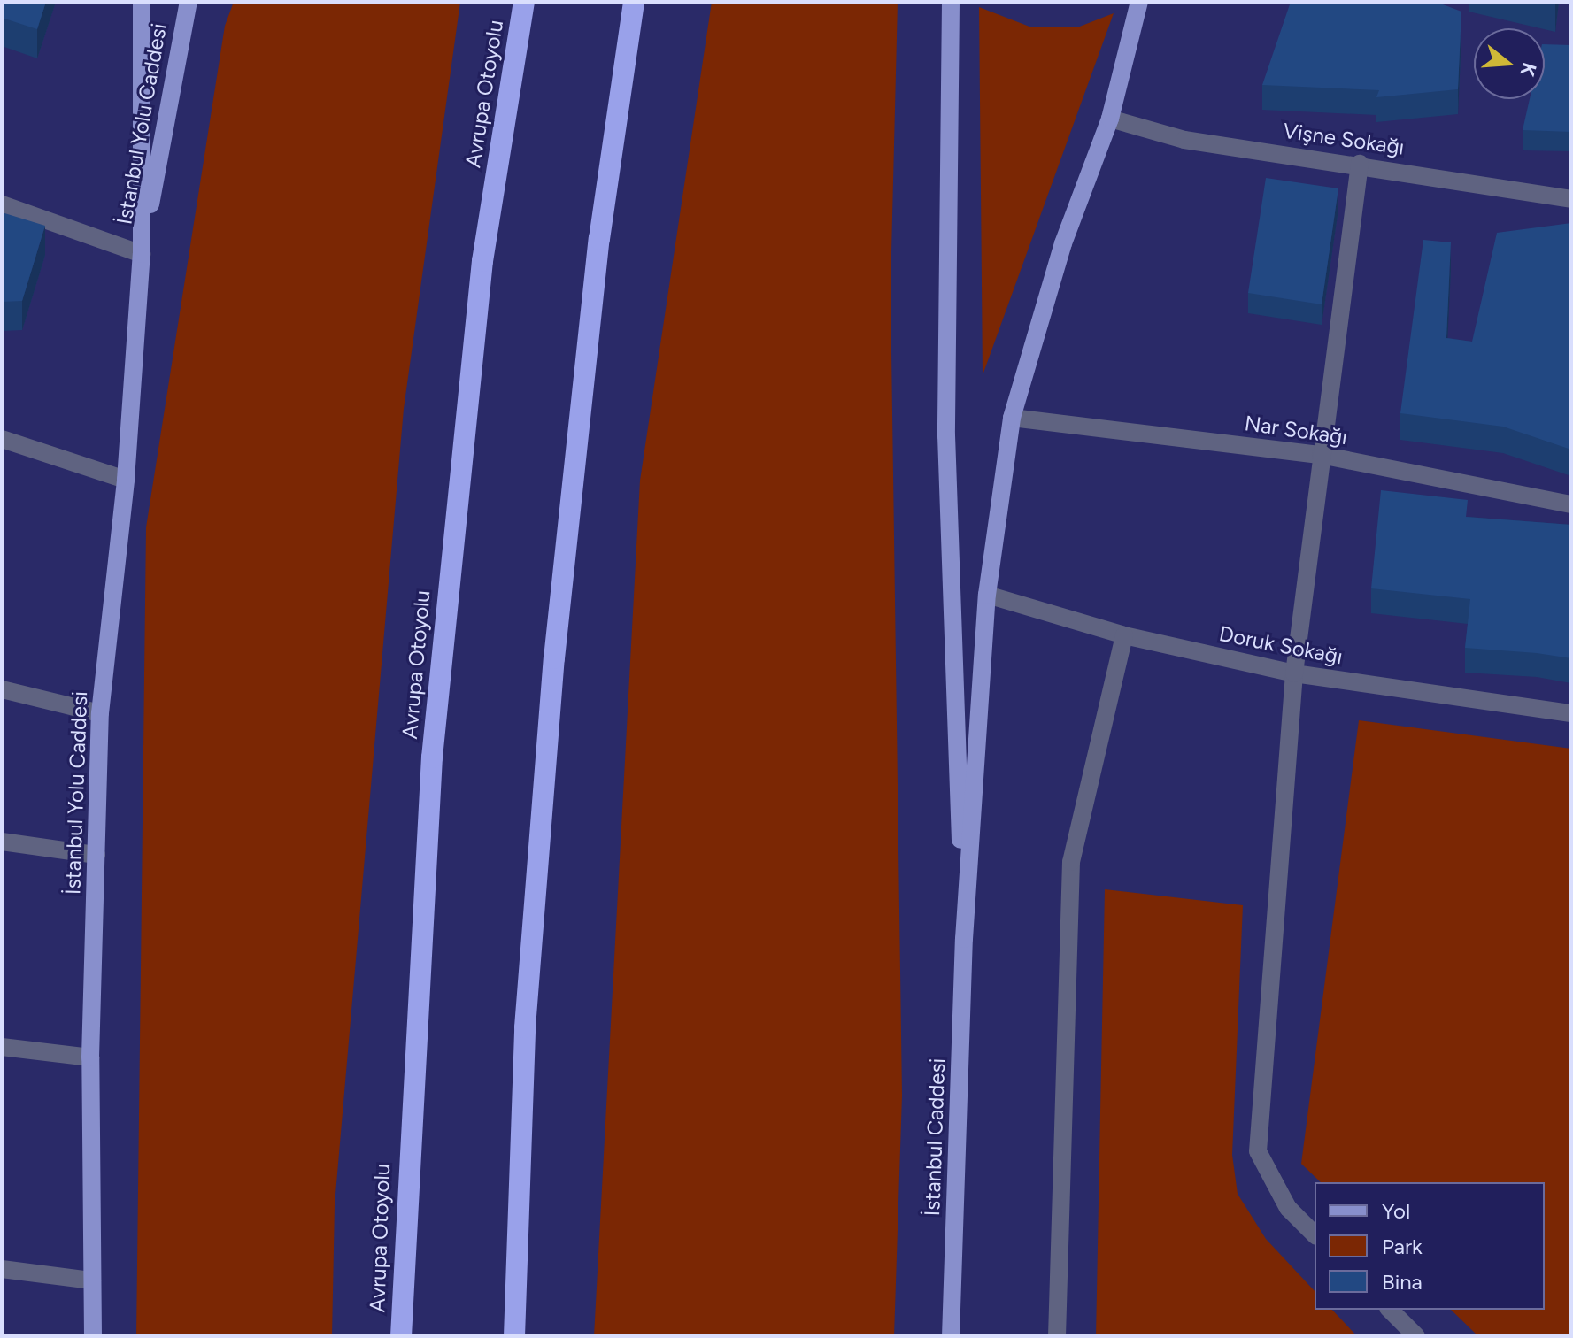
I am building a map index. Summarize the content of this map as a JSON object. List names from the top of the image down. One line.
{"streets":{"highway":["Avrupa Otoyolu"],"main road":["İstanbul Yolu Caddesi","İstanbul Caddesi"],"street":["Vişne Sokağı","Nar Sokağı","Doruk Sokağı"]},"legend":["Yol","Park","Bina"],"north":"right"}
